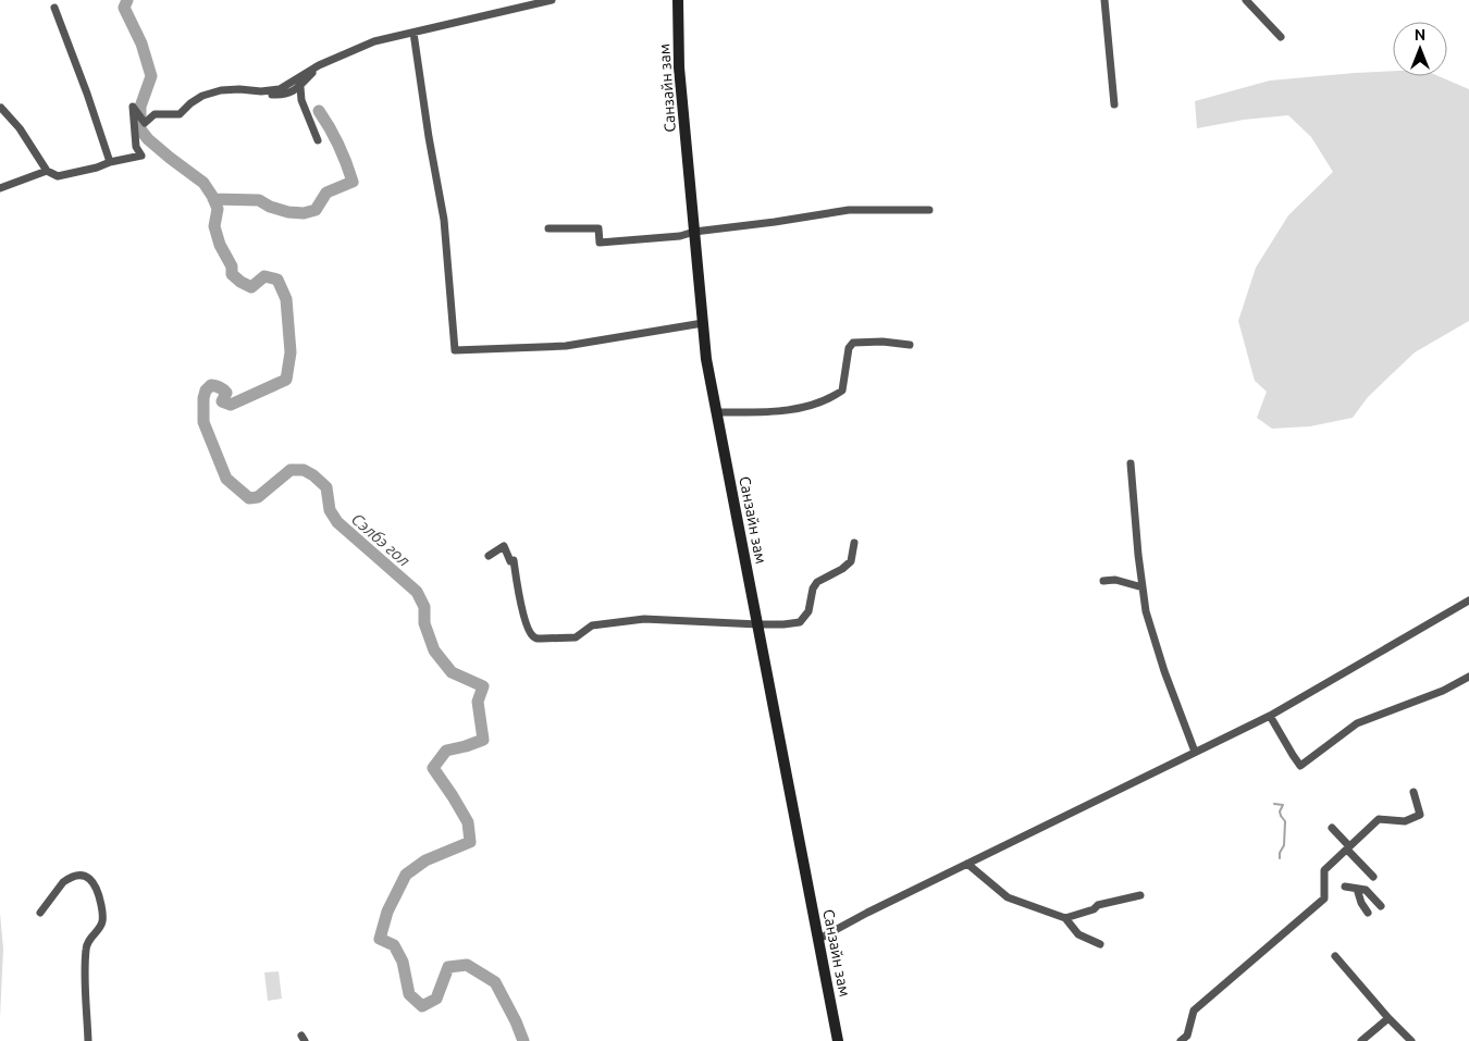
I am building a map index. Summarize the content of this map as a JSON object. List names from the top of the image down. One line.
{"streets":{"main road":["Санзайн зам"]},"water":["Сэлбэ гол"],"north":"top"}
